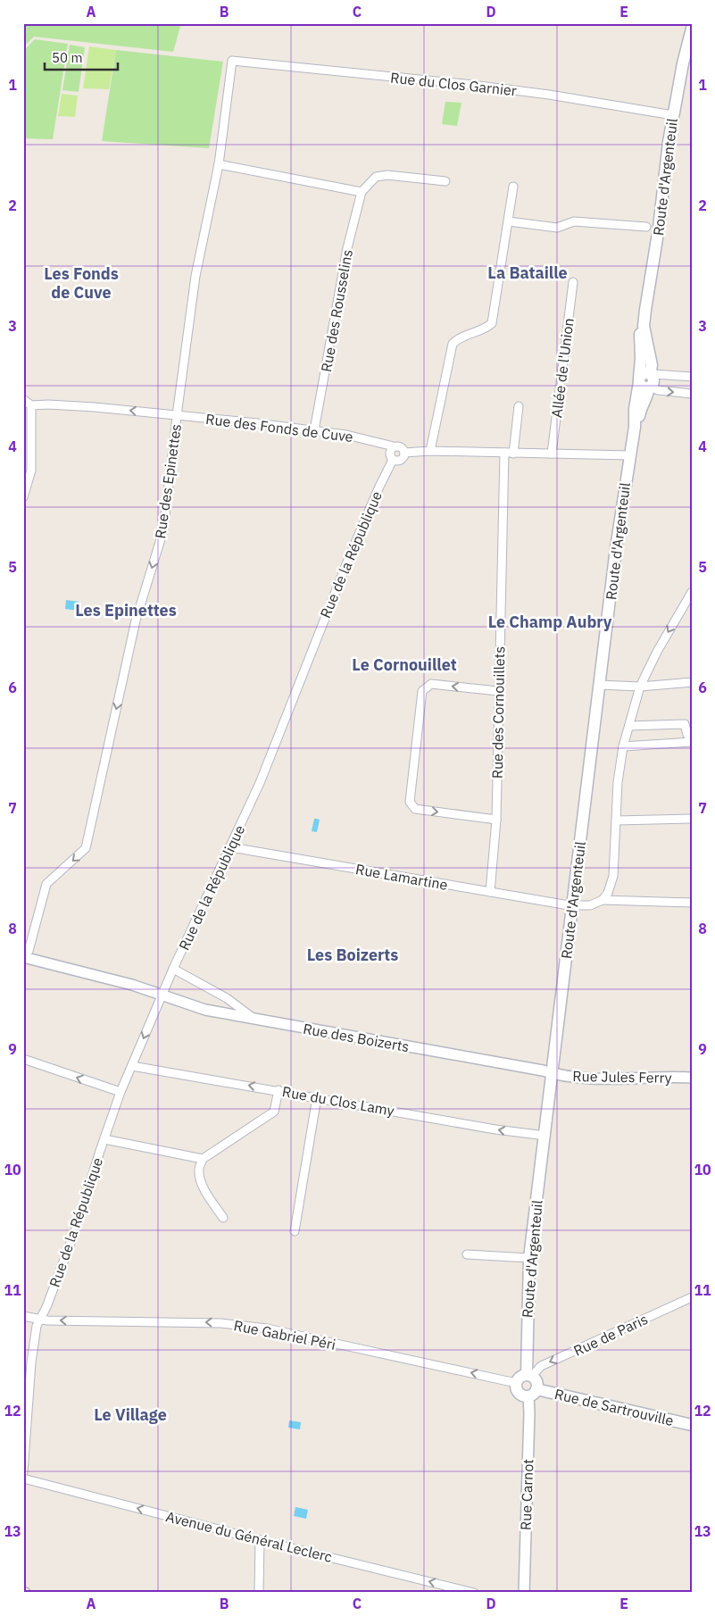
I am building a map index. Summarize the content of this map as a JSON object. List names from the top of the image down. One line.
{"streets":{"main road":["Route d'Argenteuil","Rue de Sartrouville"],"street":["Rue du Clos Garnier","Rue des Rousselins","Allée de l'Union","Rue des Fonds de Cuve","Rue des Epinettes","Rue de la République","Rue des Cornouillets","Rue Lamartine","Rue des Boizerts","Rue Jules Ferry","Rue du Clos Lamy","Rue Gabriel Péri","Rue de Paris","Rue Carnot","Avenue du Général Leclerc"]},"crossings":[["Rue du Clos Garnier","Route d'Argenteuil"],["Rue du Clos Garnier","Rue des Epinettes"],["Route d'Argenteuil","Rue Lamartine"],["Route d'Argenteuil","Rue des Boizerts"],["Route d'Argenteuil","Rue Jules Ferry"],["Route d'Argenteuil","Rue du Clos Lamy"],["Route d'Argenteuil","Rue Gabriel Péri"],["Route d'Argenteuil","Rue de Paris"],["Route d'Argenteuil","Rue de Sartrouville"],["Route d'Argenteuil","Rue Carnot"],["Rue des Rousselins","Rue des Fonds de Cuve"],["Rue des Fonds de Cuve","Rue des Epinettes"],["Rue des Fonds de Cuve","Rue de la République"],["Rue des Epinettes","Rue des Boizerts"],["Rue de la République","Rue Lamartine"],["Rue de la République","Rue des Boizerts"],["Rue de la République","Rue du Clos Lamy"],["Rue de la République","Rue Gabriel Péri"],["Rue des Cornouillets","Rue Lamartine"],["Rue des Boizerts","Rue Jules Ferry"],["Rue Gabriel Péri","Rue de Paris"],["Rue Gabriel Péri","Rue de Sartrouville"],["Rue Gabriel Péri","Rue Carnot"],["Rue de Paris","Rue de Sartrouville"],["Rue de Paris","Rue Carnot"],["Rue de Sartrouville","Rue Carnot"]],"one_way":["Rue des Fonds de Cuve","Rue des Epinettes","Rue du Clos Lamy","Rue Gabriel Péri","Rue de Paris","Avenue du Général Leclerc"],"districts":["La Bataille","Les Fonds de Cuve","Les Epinettes","Le Champ Aubry","Le Cornouillet","Les Boizerts","Le Village"],"scale_bar":"50 m","grid":{"columns":["A","B","C","D","E"],"rows":["1","2","3","4","5","6","7","8","9","10","11","12","13"]}}
